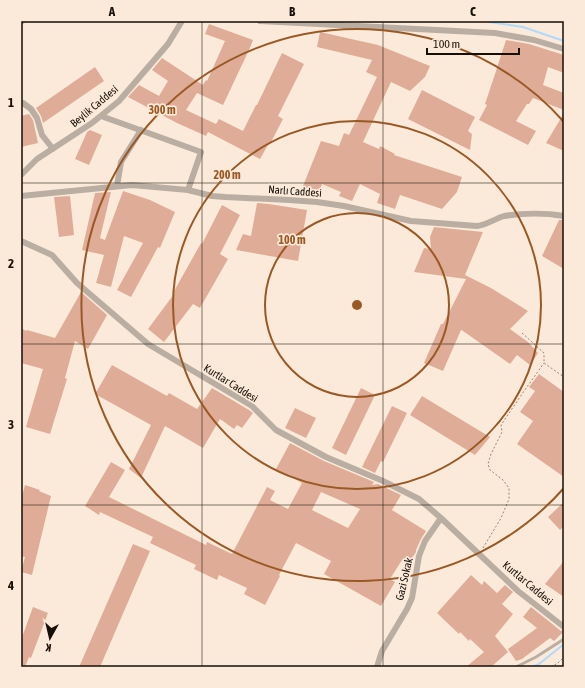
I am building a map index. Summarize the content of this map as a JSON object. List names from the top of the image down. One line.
{"streets":{"street":["Beylik Caddesi","Narlı Caddesi","Kurtlar Caddesi","Gazi Sokak"]},"crossings":[["Kurtlar Caddesi","Gazi Sokak"]],"scale_bar":"100 m","north":"bottom","grid":{"columns":["A","B","C"],"rows":["1","2","3","4"]},"rings":["300 m","200 m","100 m"]}
